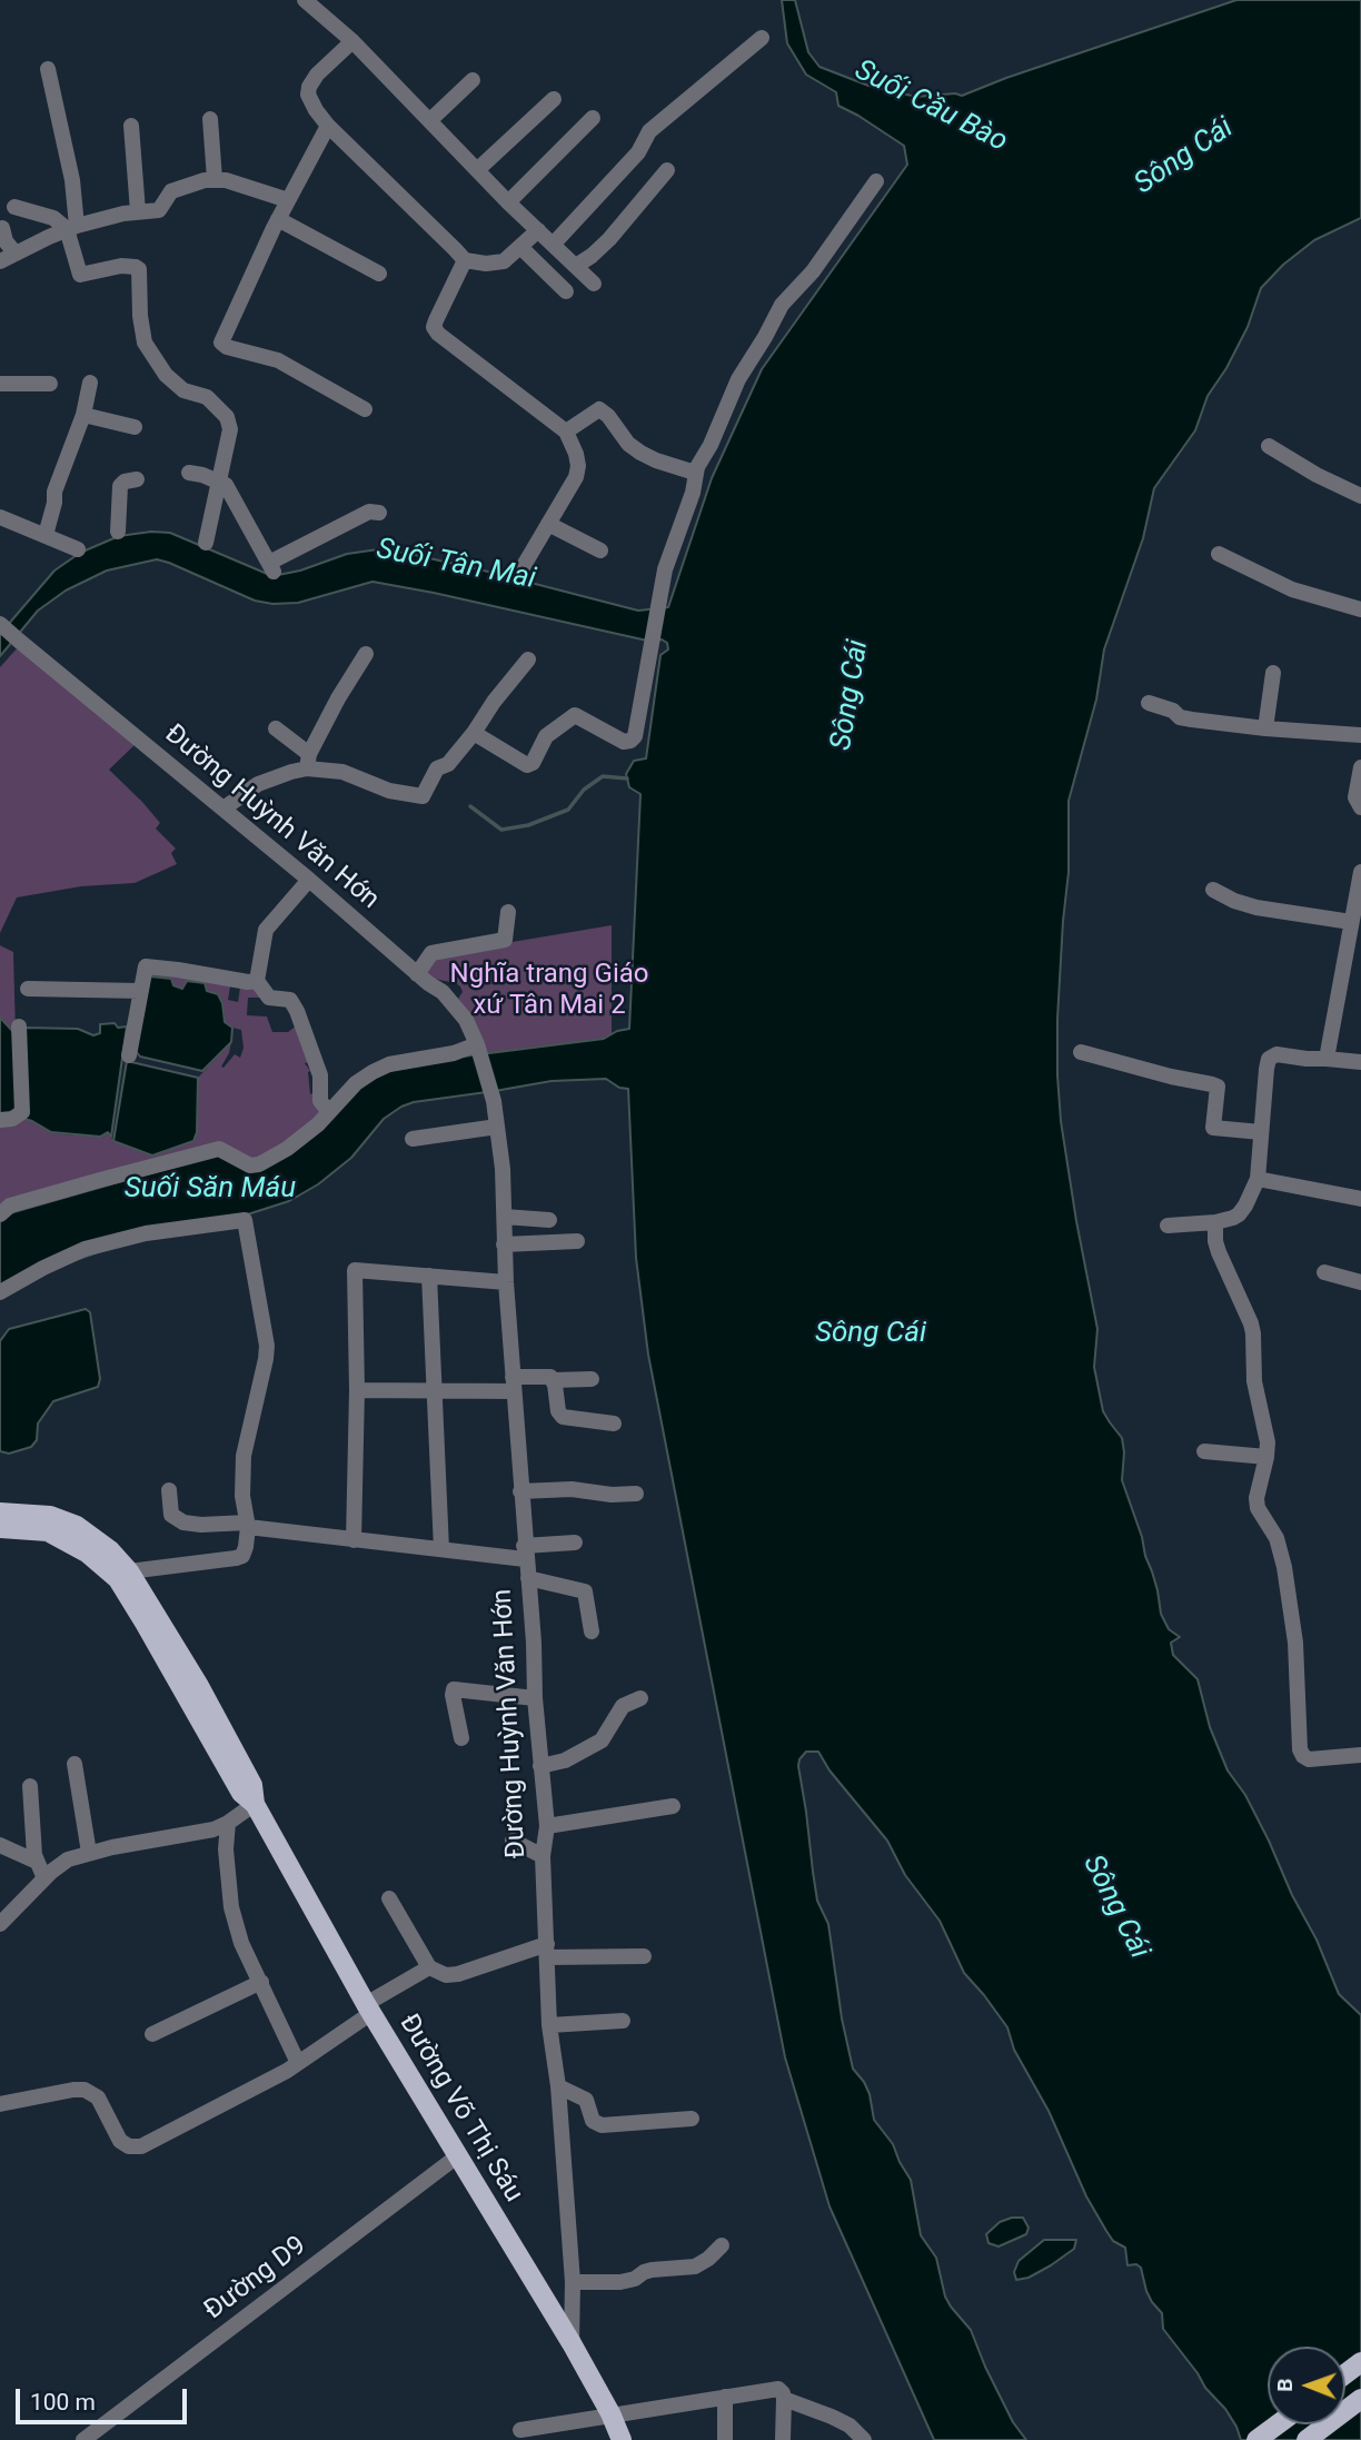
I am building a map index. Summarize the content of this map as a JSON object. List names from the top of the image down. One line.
{"streets":{"main road":["Đường Võ Thị Sáu"],"street":["Đường Huỳnh Văn Hớn","Đường D9"]},"crossings":[["Đường Huỳnh Văn Hớn","Đường Võ Thị Sáu"],["Đường Võ Thị Sáu","Đường D9"]],"water":["Suối Cầu Bào","Sông Cái","Suối Tân Mai","Suối Săn Máu"],"parks":["Nghĩa trang Giáo xứ Tân Mai 2"],"scale_bar":"100 m","north":"left"}
